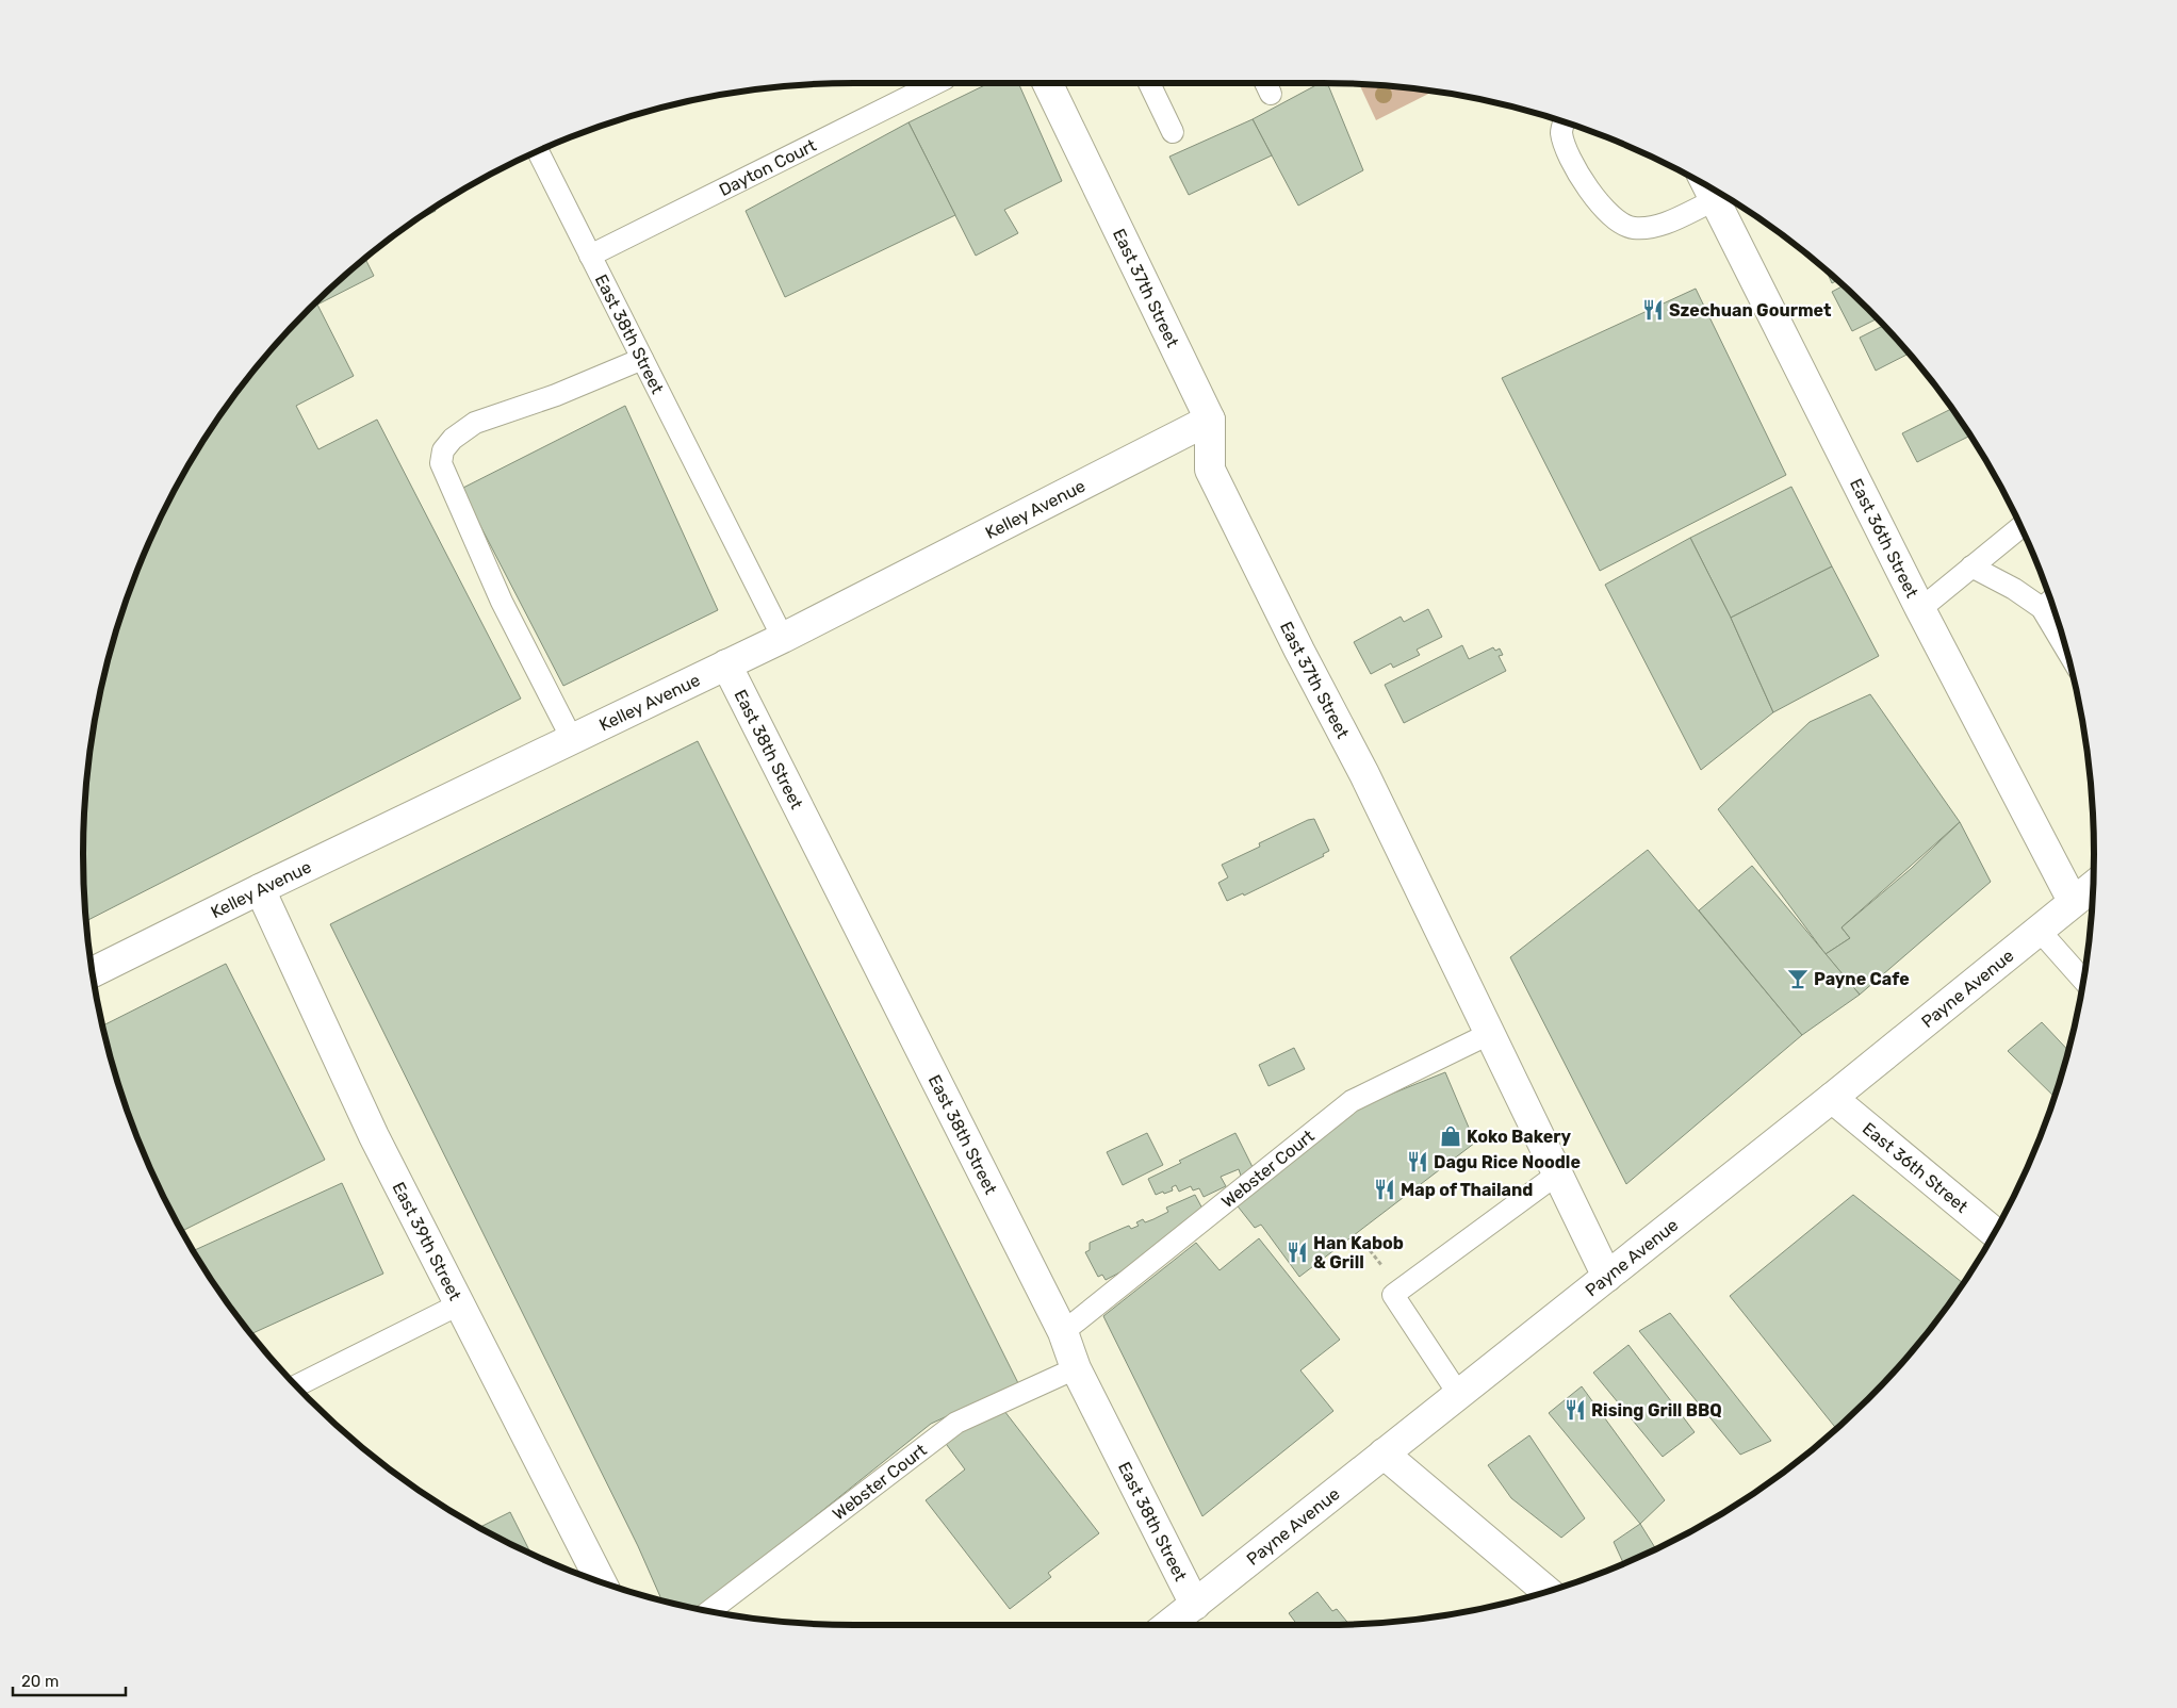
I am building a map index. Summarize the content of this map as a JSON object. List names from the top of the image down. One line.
{"streets":{"street":["East 37th Street","East 38th Street","Kelley Avenue","East 36th Street","Payne Avenue","East 39th Street"],"lane":["Dayton Court","Webster Court"]},"crossings":[["Dayton Court","East 38th Street"],["East 37th Street","Kelley Avenue"],["East 37th Street","Payne Avenue"],["East 37th Street","Webster Court"],["East 38th Street","Kelley Avenue"],["East 38th Street","Payne Avenue"],["East 38th Street","Webster Court"],["Kelley Avenue","East 39th Street"],["East 36th Street","Payne Avenue"]],"places":{"restaurant":["Szechuan Gourmet","Dagu Rice Noodle","Map of Thailand","Han Kabob & Grill","Rising Grill BBQ"],"bar":["Payne Cafe"],"shop":["Koko Bakery"]},"scale_bar":"20 m"}
